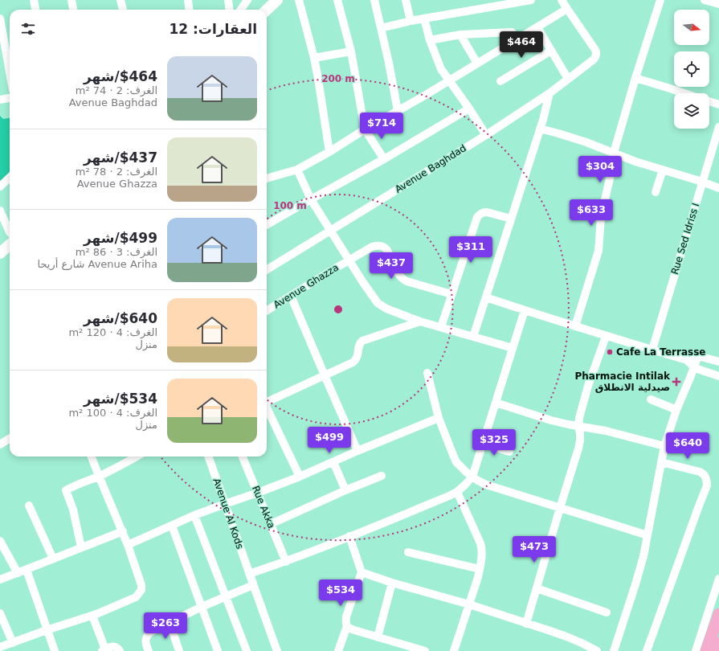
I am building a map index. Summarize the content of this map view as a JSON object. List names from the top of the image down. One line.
{"streets":{"street":["Avenue Baghdad","Rue Sed Idriss I","Avenue Ghazza","Rue Akka","Avenue Al Kods"]},"places":{"other":["Cafe La Terrasse"],"health":["Pharmacie Intilak صيدلية الانطلاق"]},"north":"right","page":{"heading":"العقارات: 12","price":["$464","$714","$304","$633","$311","$437","$499","$325","$640","$473","$534","$263"],"list":[{"name":"$464/شهر","note":"الغرف: 2 · 74 m² · Avenue Baghdad"},{"name":"$437/شهر","note":"الغرف: 2 · 78 m² · Avenue Ghazza"},{"name":"$499/شهر","note":"الغرف: 3 · 86 m² · Avenue Ariha شارع أريحا"},{"name":"$640/شهر","note":"الغرف: 4 · 120 m² · منزل"},{"name":"$534/شهر","note":"الغرف: 4 · 100 m² · منزل"}]},"rings":["200 m","100 m"]}
